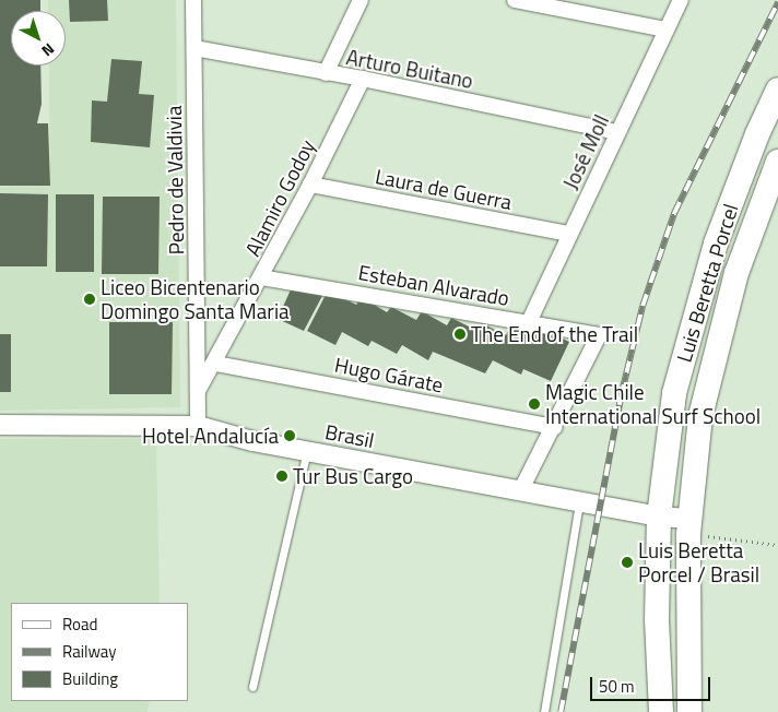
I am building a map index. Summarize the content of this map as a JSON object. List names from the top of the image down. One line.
{"streets":{"main road":["Luis Beretta Porcel"],"street":["Arturo Buitano","José Moll","Pedro de Valdivia","Laura de Guerra","Alamiro Godoy","Esteban Alvarado","Hugo Gárate","Brasil"]},"crossings":[["Arturo Buitano","José Moll"],["Arturo Buitano","Pedro de Valdivia"],["Arturo Buitano","Alamiro Godoy"],["José Moll","Laura de Guerra"],["José Moll","Esteban Alvarado"],["Pedro de Valdivia","Alamiro Godoy"],["Pedro de Valdivia","Brasil"],["Laura de Guerra","Alamiro Godoy"],["Alamiro Godoy","Esteban Alvarado"],["Alamiro Godoy","Hugo Gárate"],["Luis Beretta Porcel","Brasil"],["Esteban Alvarado","Hugo Gárate"]],"places":["Liceo Bicentenario Domingo Santa Maria","The End of the Trail","Magic Chile International Surf School","Hotel Andalucía","Tur Bus Cargo","Luis Beretta Porcel / Brasil"],"legend":["Road","Railway","Building"],"scale_bar":"50 m","north":"bottom right"}
